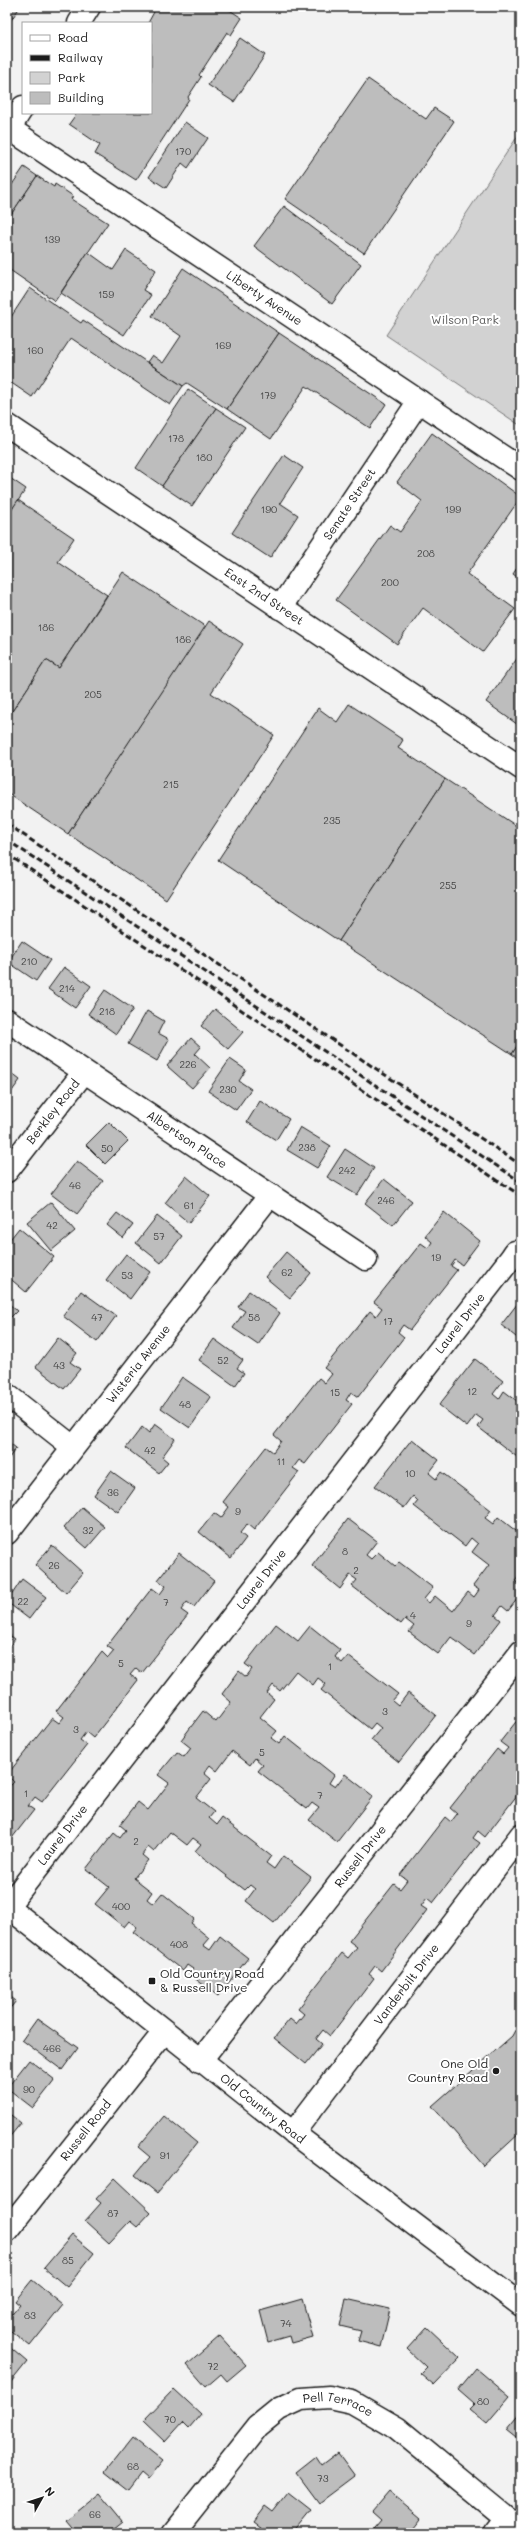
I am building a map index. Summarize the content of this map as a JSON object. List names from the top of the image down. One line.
{"streets":{"street":["Liberty Avenue","Senate Street","East 2nd Street","Berkley Road","Albertson Place","Laurel Drive","Wisteria Avenue","Russell Drive","Vanderbilt Drive","Old Country Road","Russell Road","Pell Terrace"]},"crossings":[["Liberty Avenue","Senate Street"],["Senate Street","East 2nd Street"],["Berkley Road","Albertson Place"],["Albertson Place","Wisteria Avenue"],["Laurel Drive","Old Country Road"],["Russell Drive","Old Country Road"],["Vanderbilt Drive","Old Country Road"],["Old Country Road","Russell Road"]],"parks":["Wilson Park"],"places":{"transit":["Old Country Road & Russell Drive"],"other":["One Old Country Road"]},"house_numbers":["170","139","159","169","160","179","178","180","190","199","208","200","186","186","205","215","235","255","210","214","218","226","230","238","50","242","46","246","61","42","57","19","62","53","47","58","17","52","43","12","15","48","42","11","10","36","9","32","8","26","2","22","7","4","9","5","1","3","3","5","1","7","2","400","408","466","90","91","87","85","83","74","72","80","70","68","73","66"],"legend":["Road","Railway","Park","Building"],"north":"top right"}
